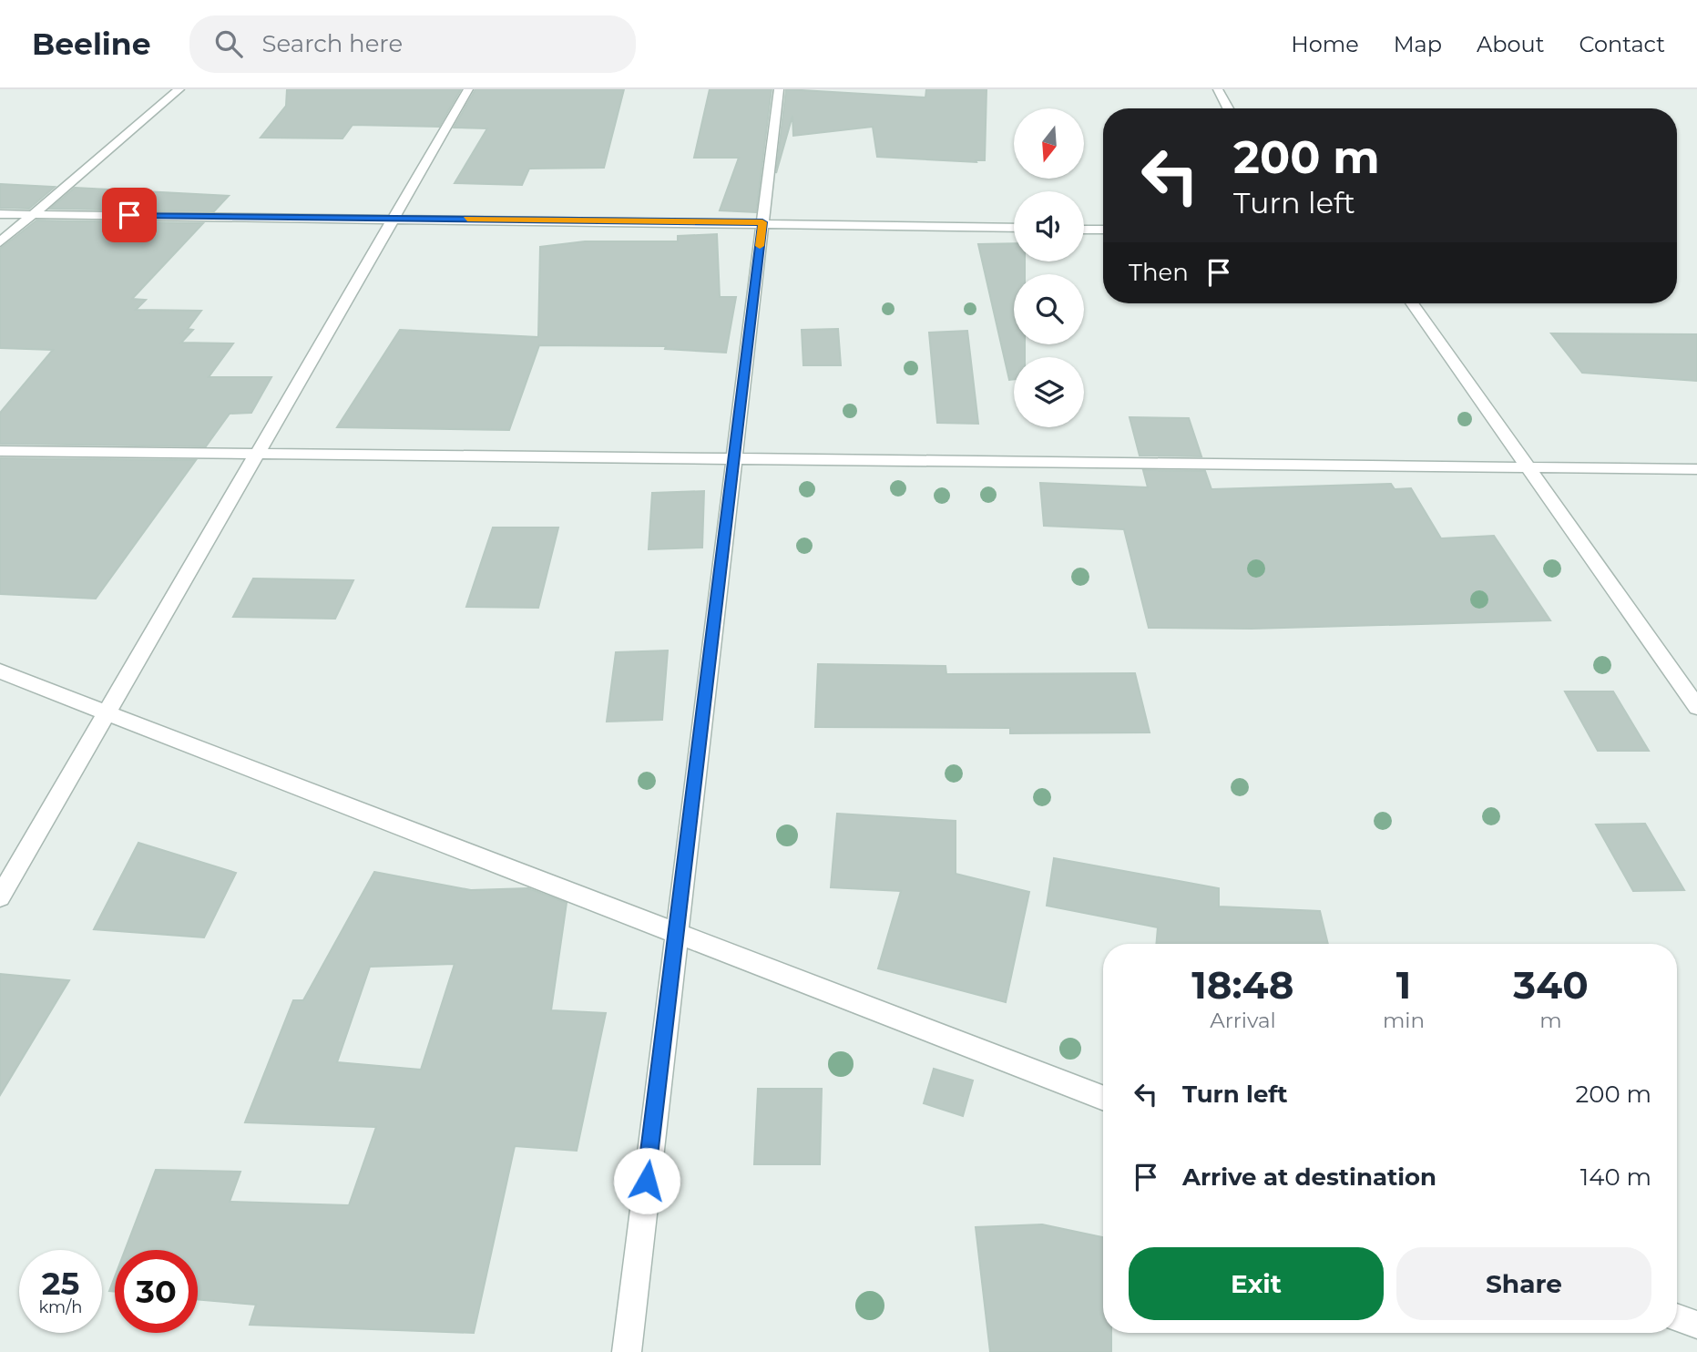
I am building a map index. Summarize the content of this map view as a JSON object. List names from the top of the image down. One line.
{"north":"bottom","page":{"header":"Beeline","search":"Search here","nav":["Home","Map","About","Contact"],"turn":["200 m","Turn left"],"then":"Then","eta":["18:48","Arrival","1","min","340","m"],"list":[{"name":"Turn left","value":"200 m"},{"name":"Arrive at destination","value":"140 m"}],"buttons":["Exit","Share"],"speed":"25 km/h","limit":"30"}}
